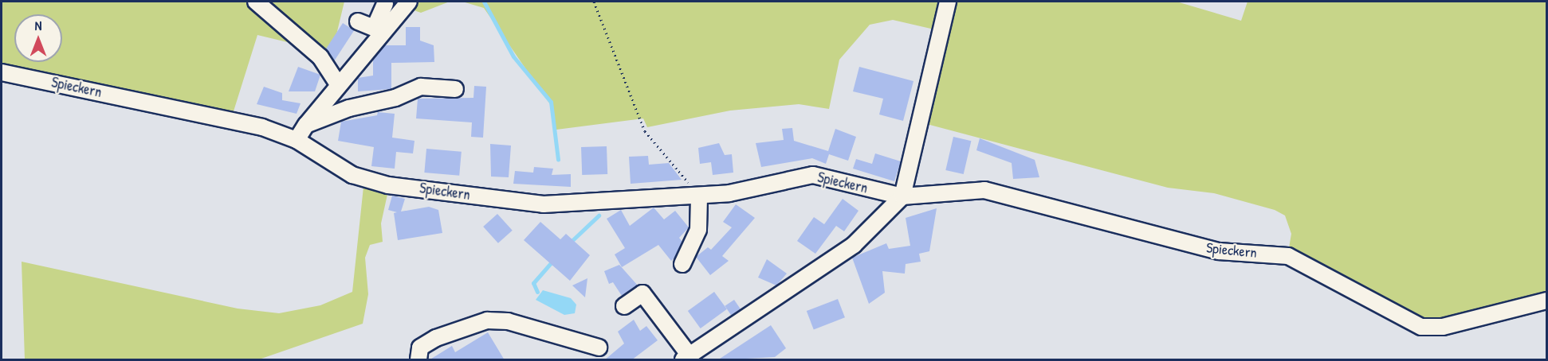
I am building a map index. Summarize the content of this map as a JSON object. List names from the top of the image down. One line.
{"streets":{"street":["Spieckern"]},"north":"top"}
